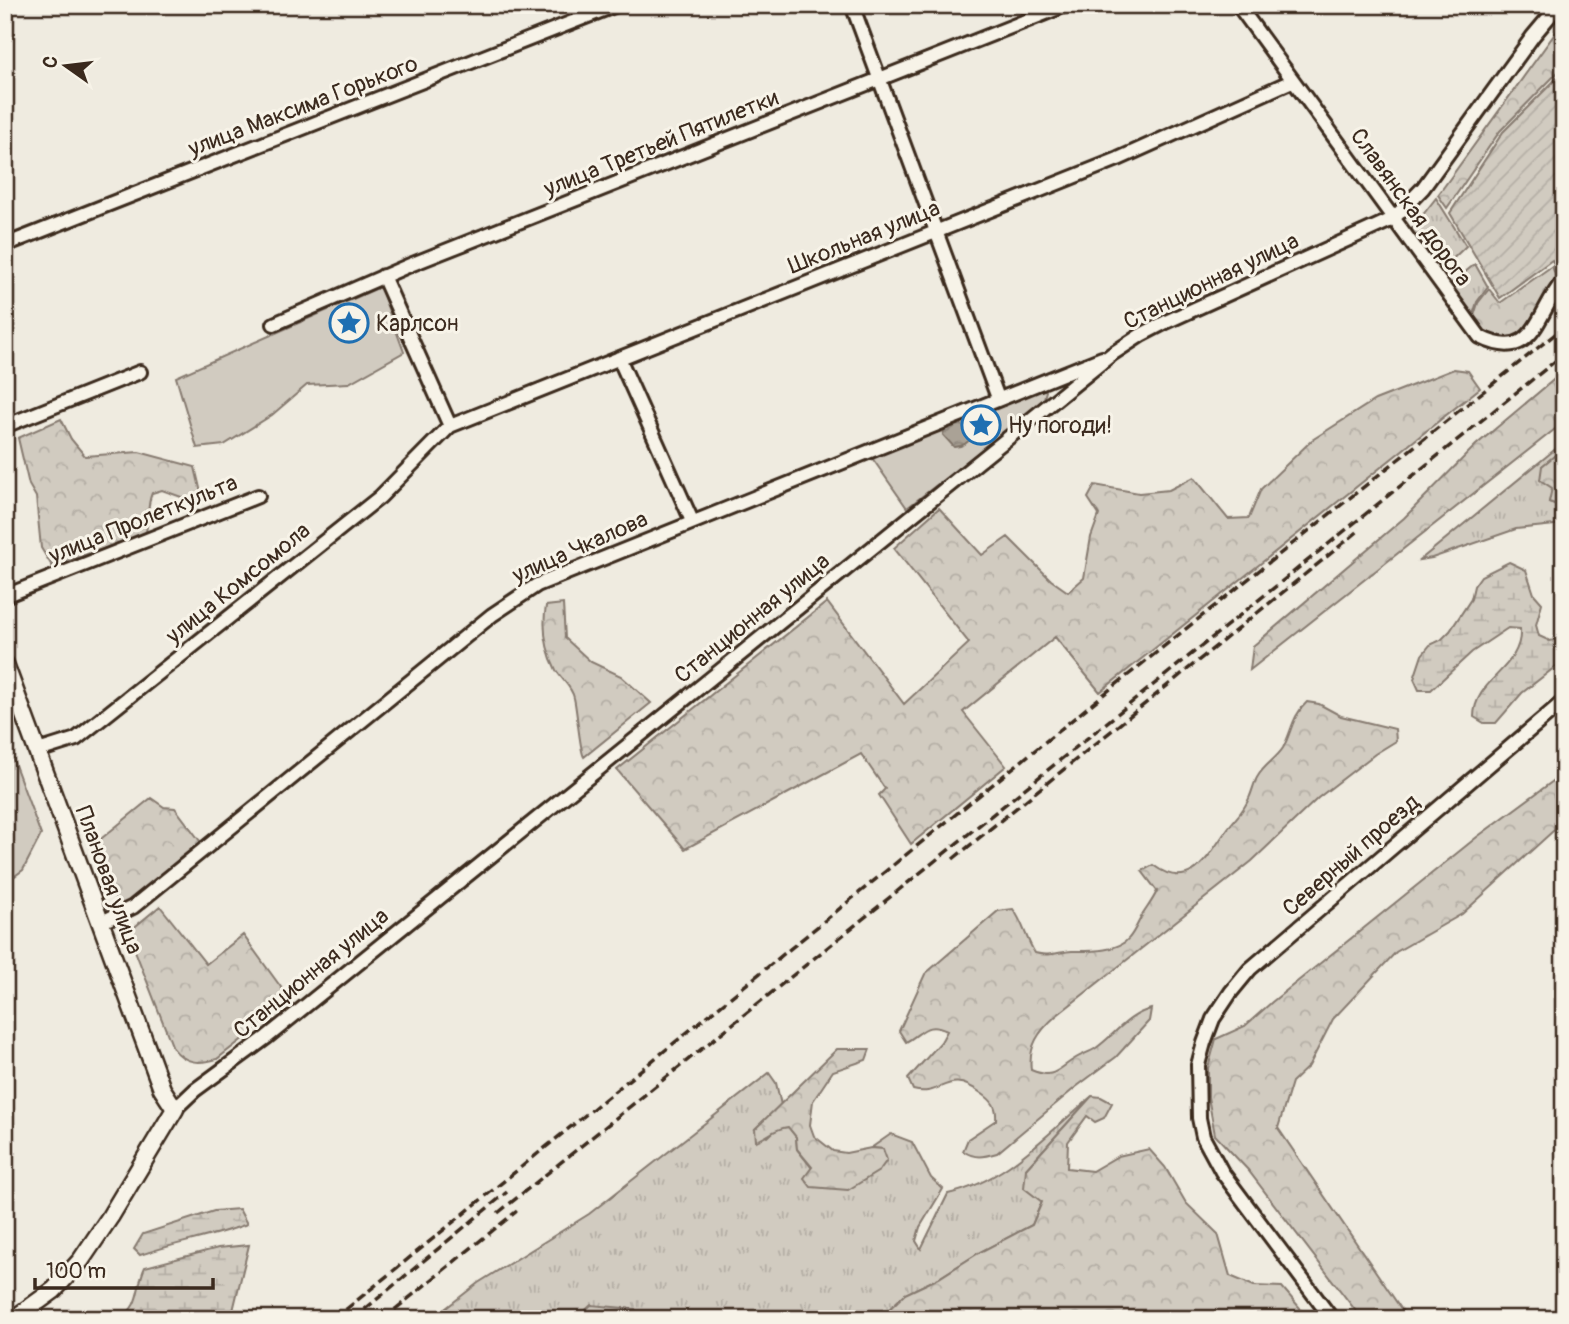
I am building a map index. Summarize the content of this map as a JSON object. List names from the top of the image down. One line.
{"streets":{"street":["улица Максима Горького","улица Третьей Пятилетки","Славянская дорога","Школьная улица","Станционная улица","улица Пролеткульта","улица Чкалова","улица Комсомола","Северный проезд","Плановая улица"]},"crossings":[["Славянская дорога","Школьная улица"],["Славянская дорога","Станционная улица"],["Школьная улица","улица Комсомола"],["Станционная улица","улица Чкалова"],["Станционная улица","Плановая улица"],["улица Чкалова","Плановая улица"],["улица Комсомола","Плановая улица"]],"places":{"place":["Карлсон","Ну погоди!"]},"scale_bar":"100 m","north":"left"}
